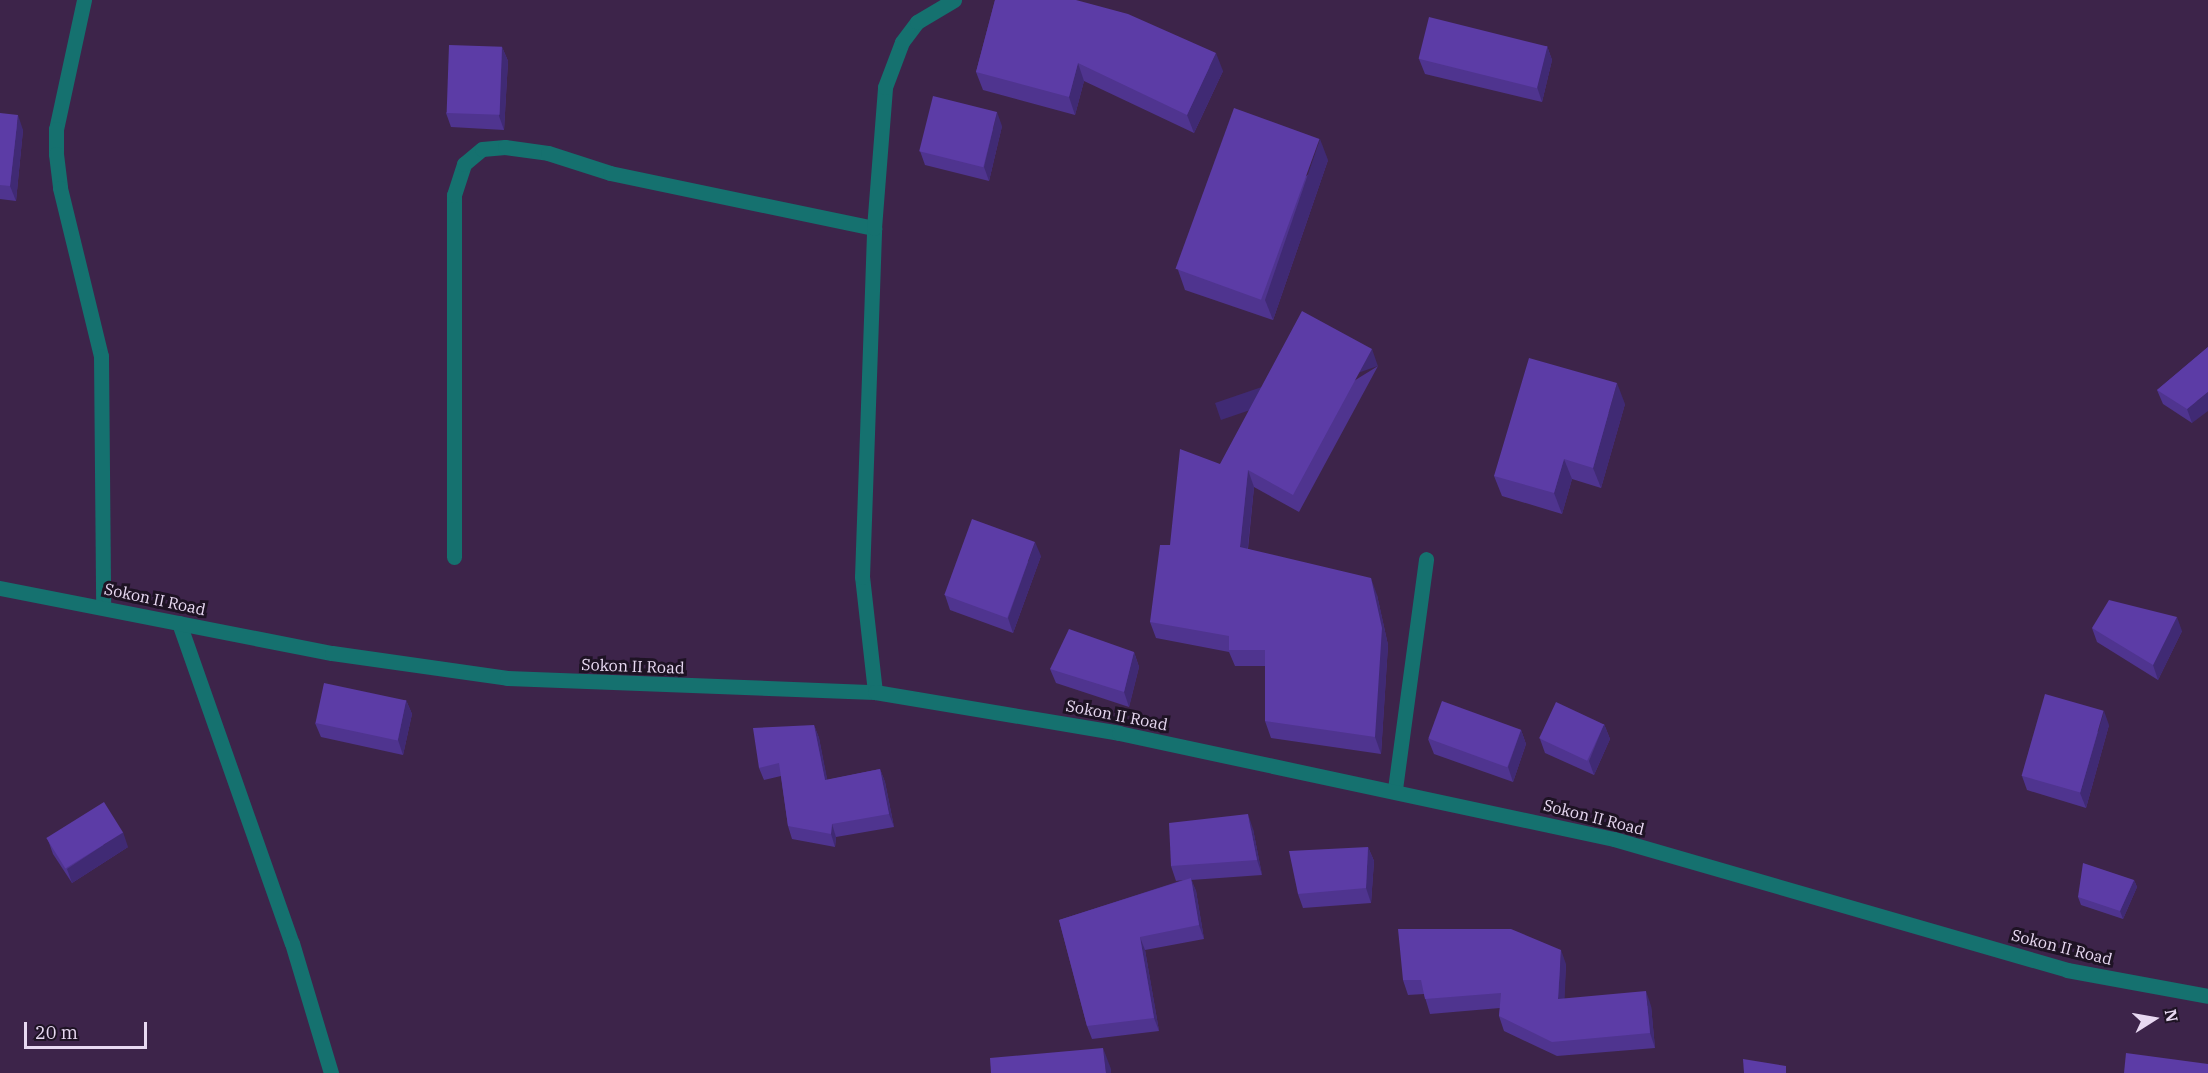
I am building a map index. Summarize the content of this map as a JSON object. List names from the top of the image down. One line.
{"streets":{"street":["Sokon II Road"]},"scale_bar":"20 m","north":"right"}
